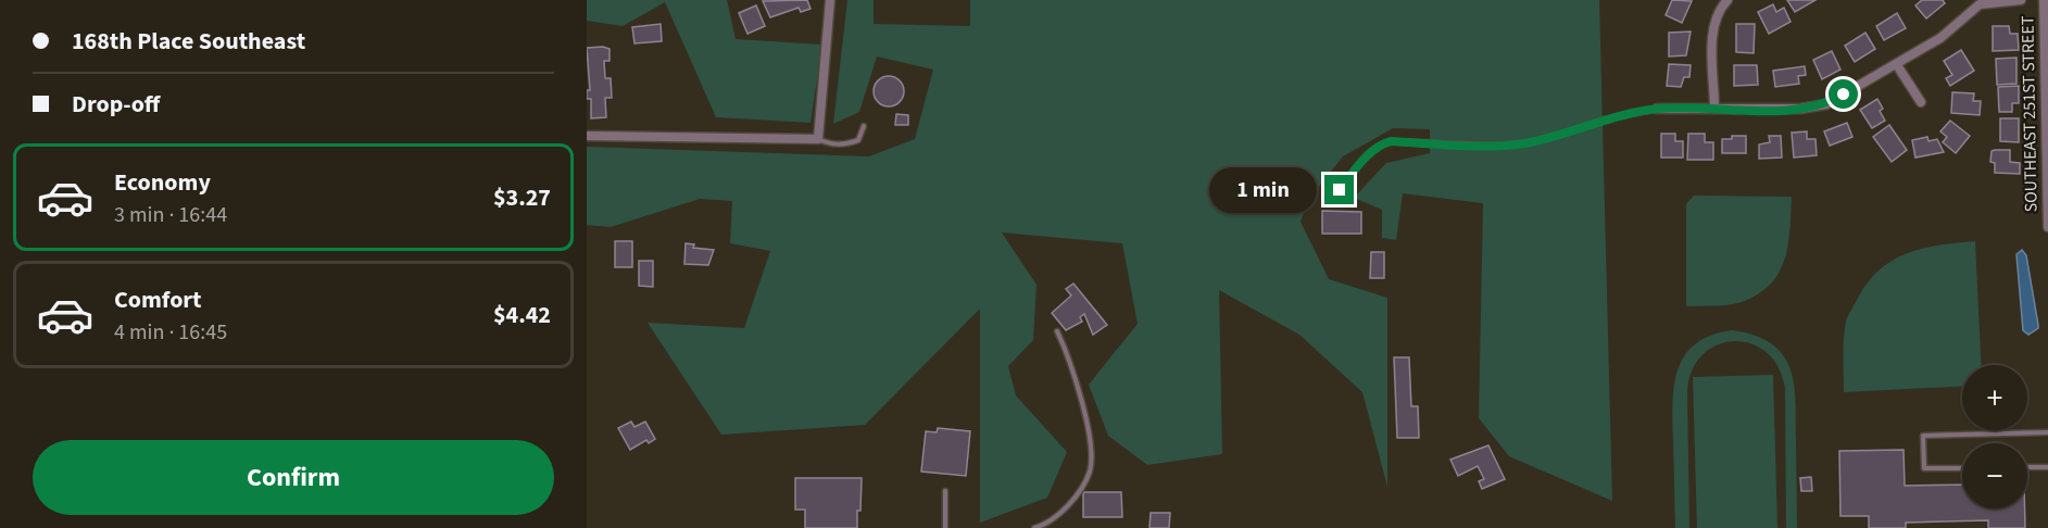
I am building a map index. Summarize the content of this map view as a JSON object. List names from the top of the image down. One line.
{"streets":{"street":["SOUTHEAST 251ST STREET"]},"page":{"banner":["168th Place Southeast","Drop-off"],"list":[{"name":"Economy","note":"3 min · 16:44","value":"$3.27"},{"name":"Comfort","note":"4 min · 16:45","value":"$4.42"}],"bubble":"1 min","map_buttons":["+","−"],"buttons":"Confirm"}}
